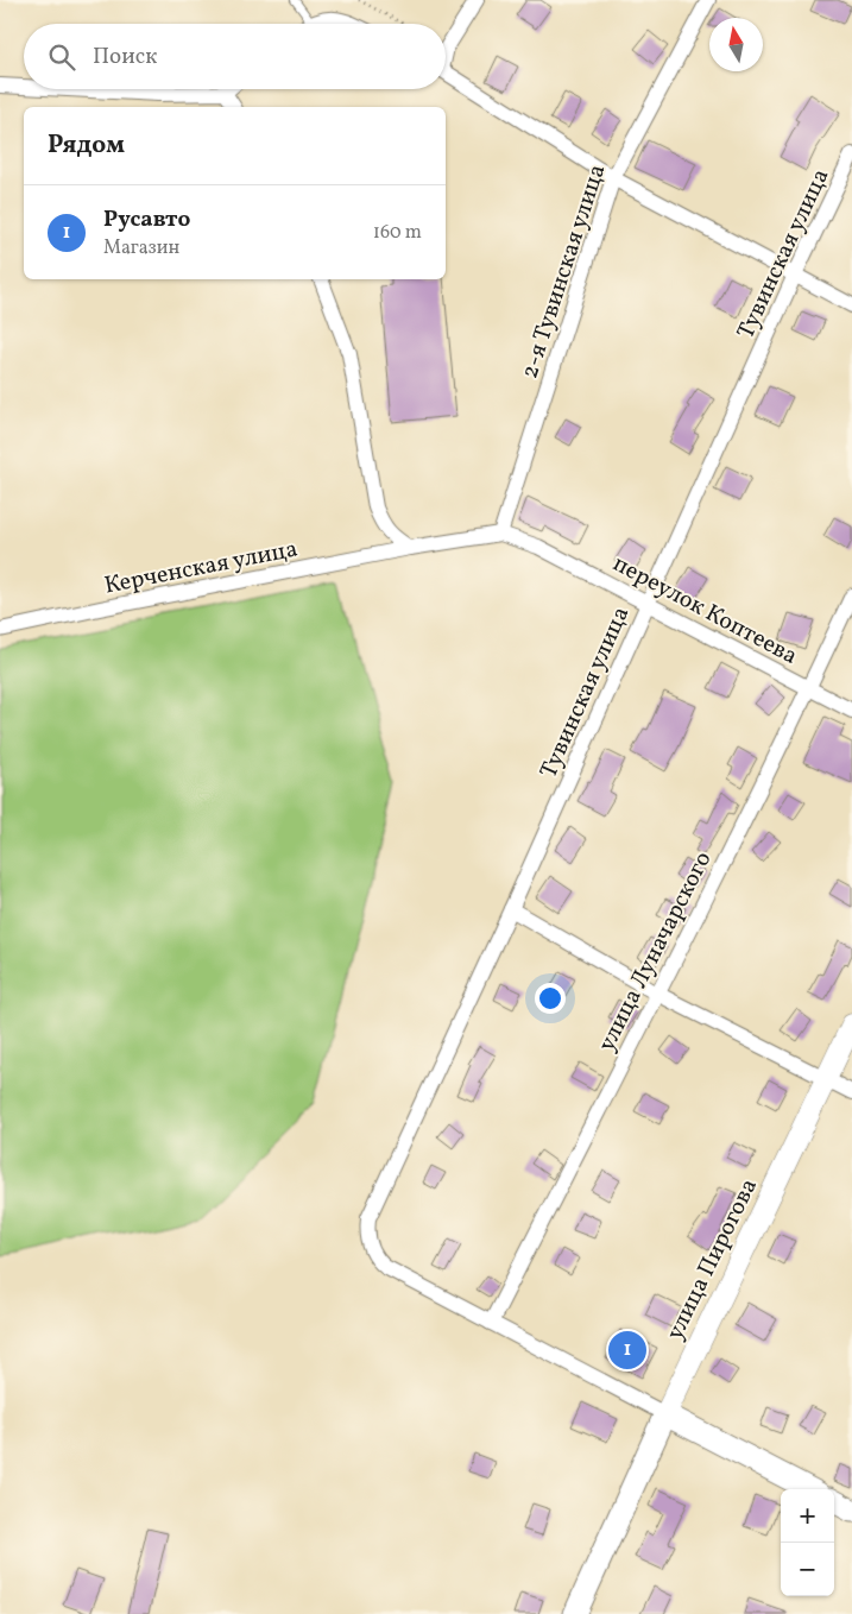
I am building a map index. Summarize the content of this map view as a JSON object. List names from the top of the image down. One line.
{"streets":{"main road":["улица Пирогова"],"street":["Тувинская улица","2-я Тувинская улица","Керченская улица","переулок Коптеева","улица Луначарского"]},"crossings":[["Тувинская улица","переулок Коптеева"],["Тувинская улица","улица Луначарского"],["2-я Тувинская улица","Керченская улица"],["2-я Тувинская улица","переулок Коптеева"],["Керченская улица","переулок Коптеева"],["переулок Коптеева","улица Луначарского"]],"north":"top","page":{"search":"Поиск","heading":"Рядом","list":[{"mark":"1","name":"Русавто","note":"Магазин","value":"160 m"}],"pins":"1","map_buttons":["+","−"]}}
